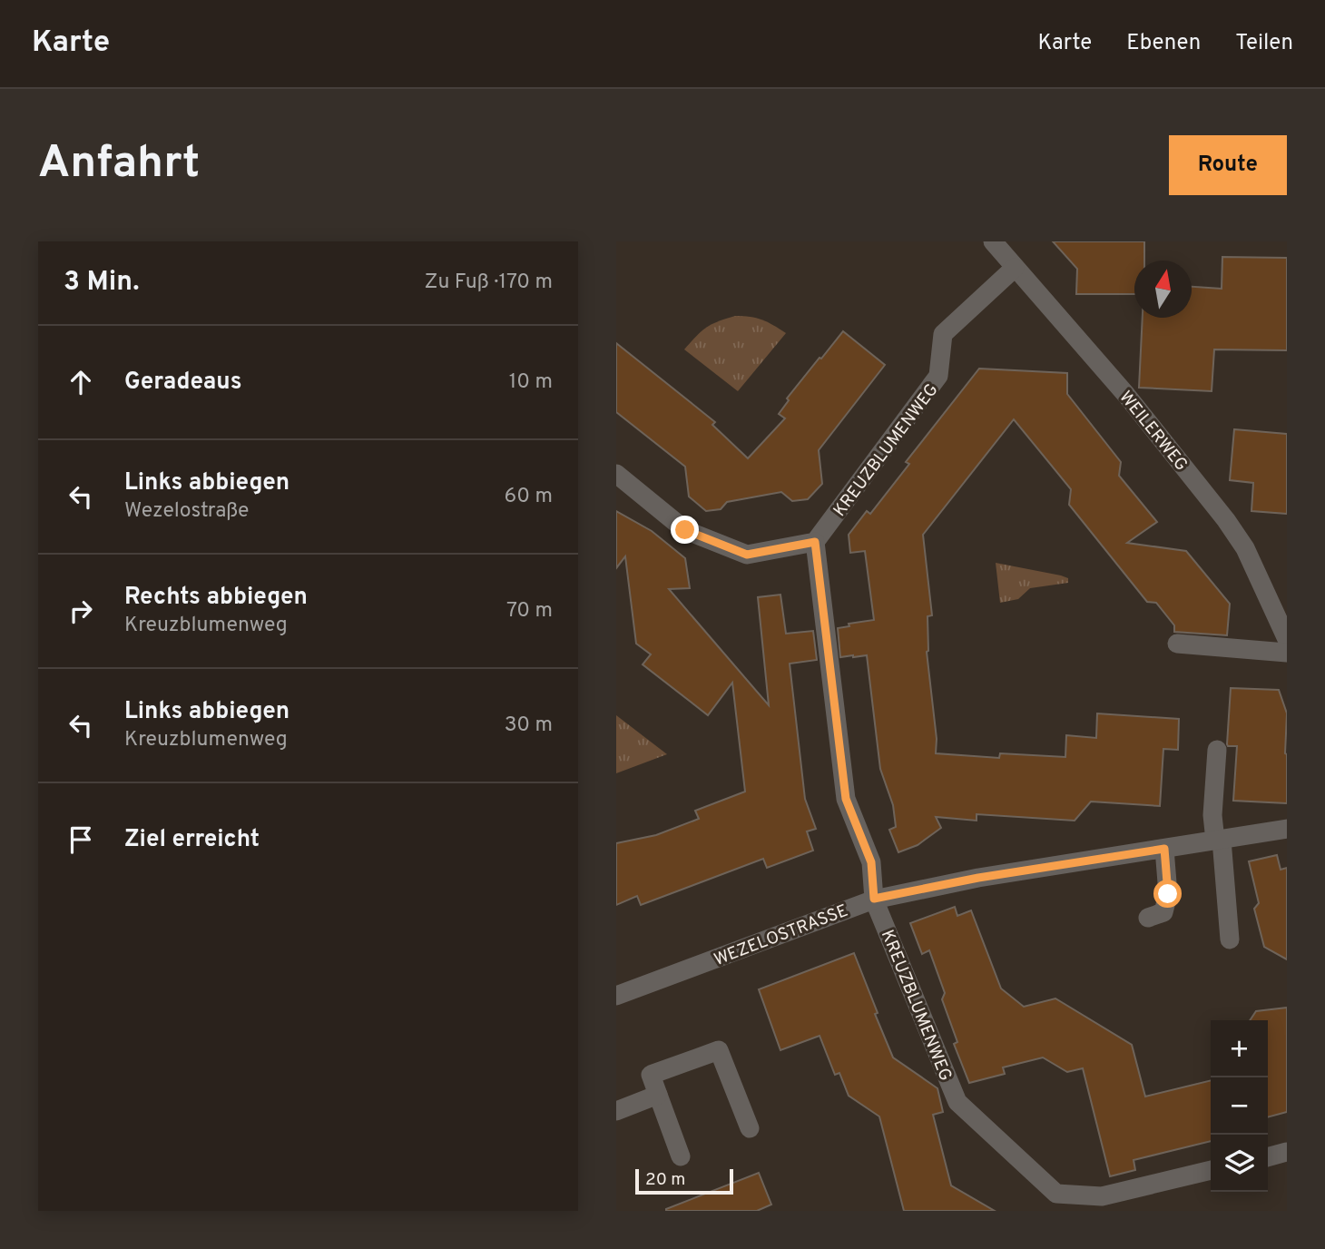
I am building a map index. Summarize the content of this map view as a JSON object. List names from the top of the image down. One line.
{"streets":{"street":["WEILERWEG","KREUZBLUMENWEG","WEZELOSTRASSE"]},"crossings":[["WEILERWEG","KREUZBLUMENWEG"],["KREUZBLUMENWEG","WEZELOSTRASSE"]],"scale_bar":"20 m","north":"top","page":{"header":"Karte","nav":["Karte","Ebenen","Teilen"],"buttons":"Route","title":"Anfahrt","heading":["3 Min.","Zu Fuß · 170 m"],"list":[["Geradeaus","10 m"],["Links abbiegen","Wezelostraße","60 m"],["Rechts abbiegen","Kreuzblumenweg","70 m"],["Links abbiegen","Kreuzblumenweg","30 m"],"Ziel erreicht"],"map_buttons":["+","−"],"scale":"20 m"}}
